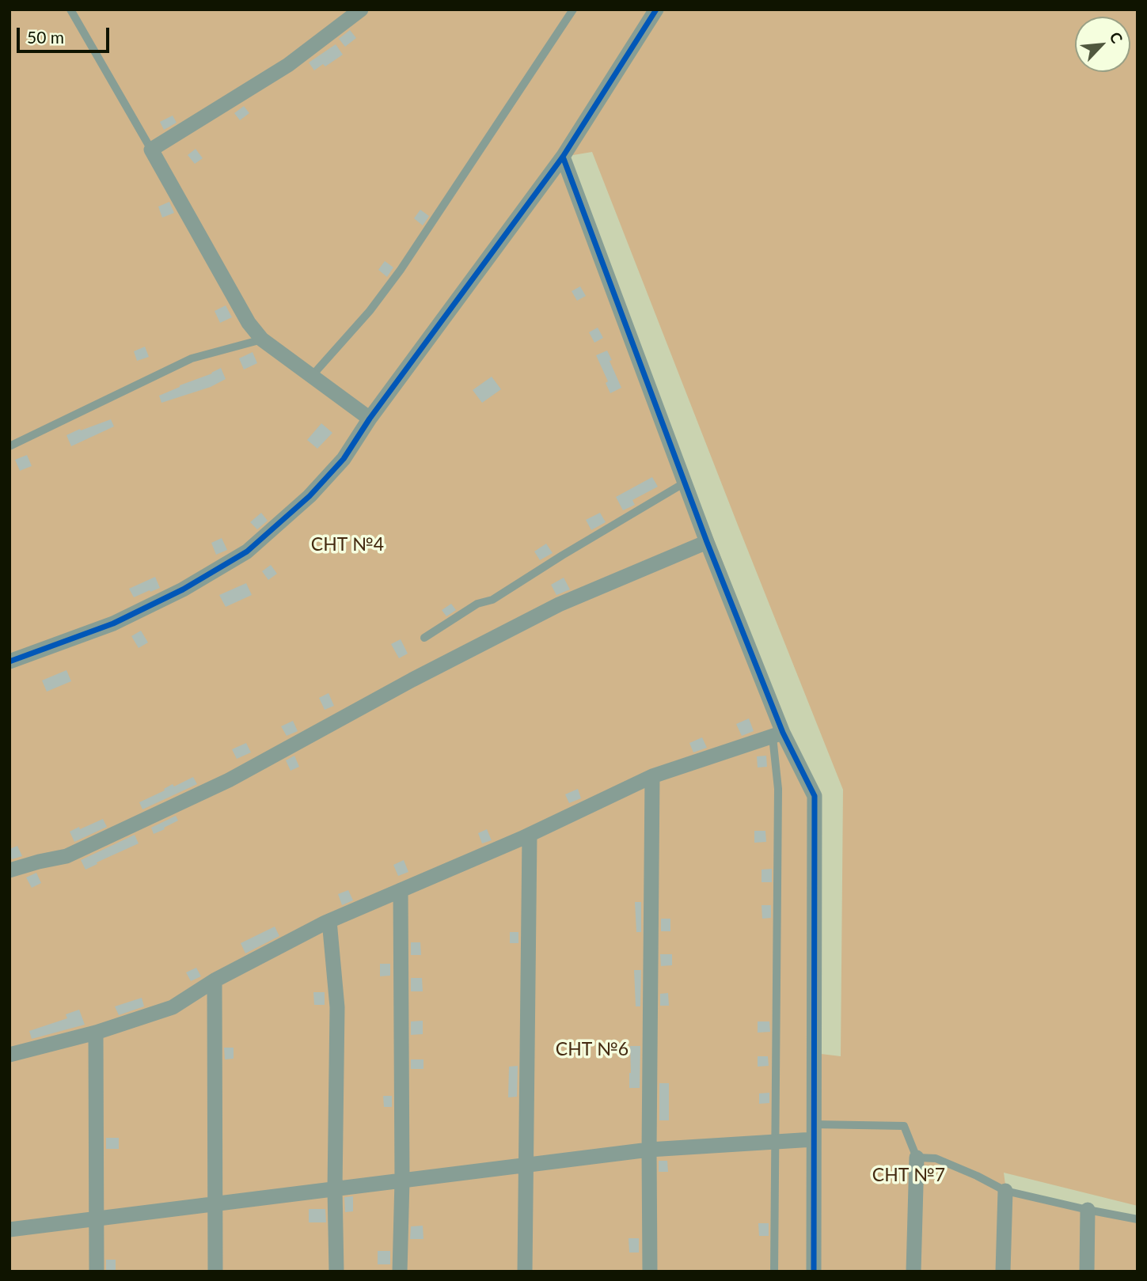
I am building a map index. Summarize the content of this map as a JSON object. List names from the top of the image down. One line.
{"parks":["СНТ №4","СНТ №6","СНТ №7"],"scale_bar":"50 m","north":"top right"}
